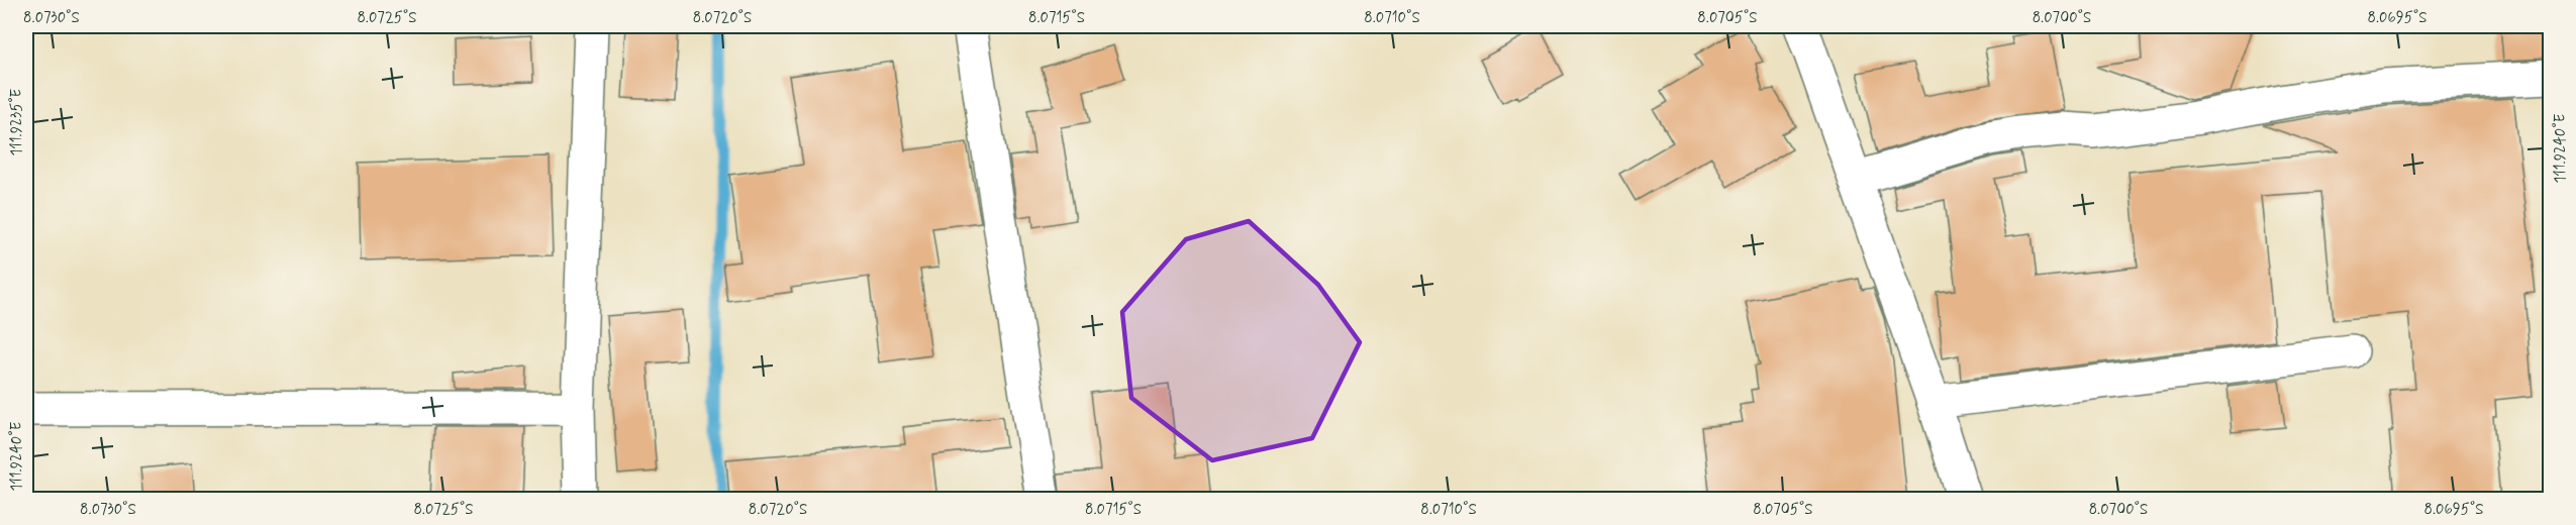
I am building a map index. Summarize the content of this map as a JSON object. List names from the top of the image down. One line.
{"coordinates":["8.0730°S","8.0725°S","8.0720°S","8.0715°S","8.0710°S","8.0705°S","8.0700°S","8.0695°S","111.9235°E","111.9240°E"]}
